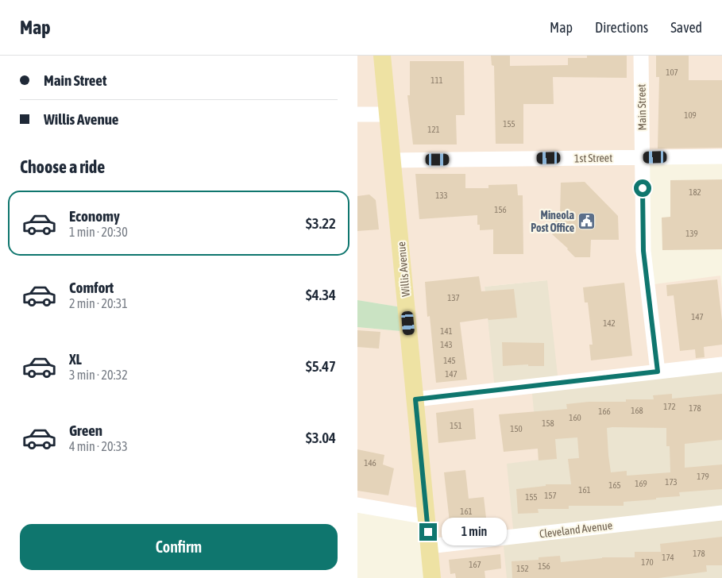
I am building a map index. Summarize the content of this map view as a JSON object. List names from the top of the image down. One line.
{"streets":{"main road":["Willis Avenue"],"street":["Main Street","1st Street","Cleveland Avenue"]},"crossings":[["Main Street","1st Street"],["1st Street","Willis Avenue"],["Willis Avenue","Cleveland Avenue"]],"places":{"public building":["Mineola Post Office"]},"house_numbers":["107","111","109","155","121","182","133","156","139","137","147","142","141","143","145","147","172","178","168","166","160","158","151","150","146","179","173","169","165","161","157","155","161","178","174","170","167","156","152"],"page":{"header":"Map","nav":["Map","Directions","Saved"],"banner":["Main Street","Willis Avenue"],"heading":"Choose a ride","list":[{"name":"Economy","note":"1 min · 20:30","value":"$3.22"},{"name":"Comfort","note":"2 min · 20:31","value":"$4.34"},{"name":"XL","note":"3 min · 20:32","value":"$5.47"},{"name":"Green","note":"4 min · 20:33","value":"$3.04"}],"buttons":"Confirm","bubble":"1 min"}}
